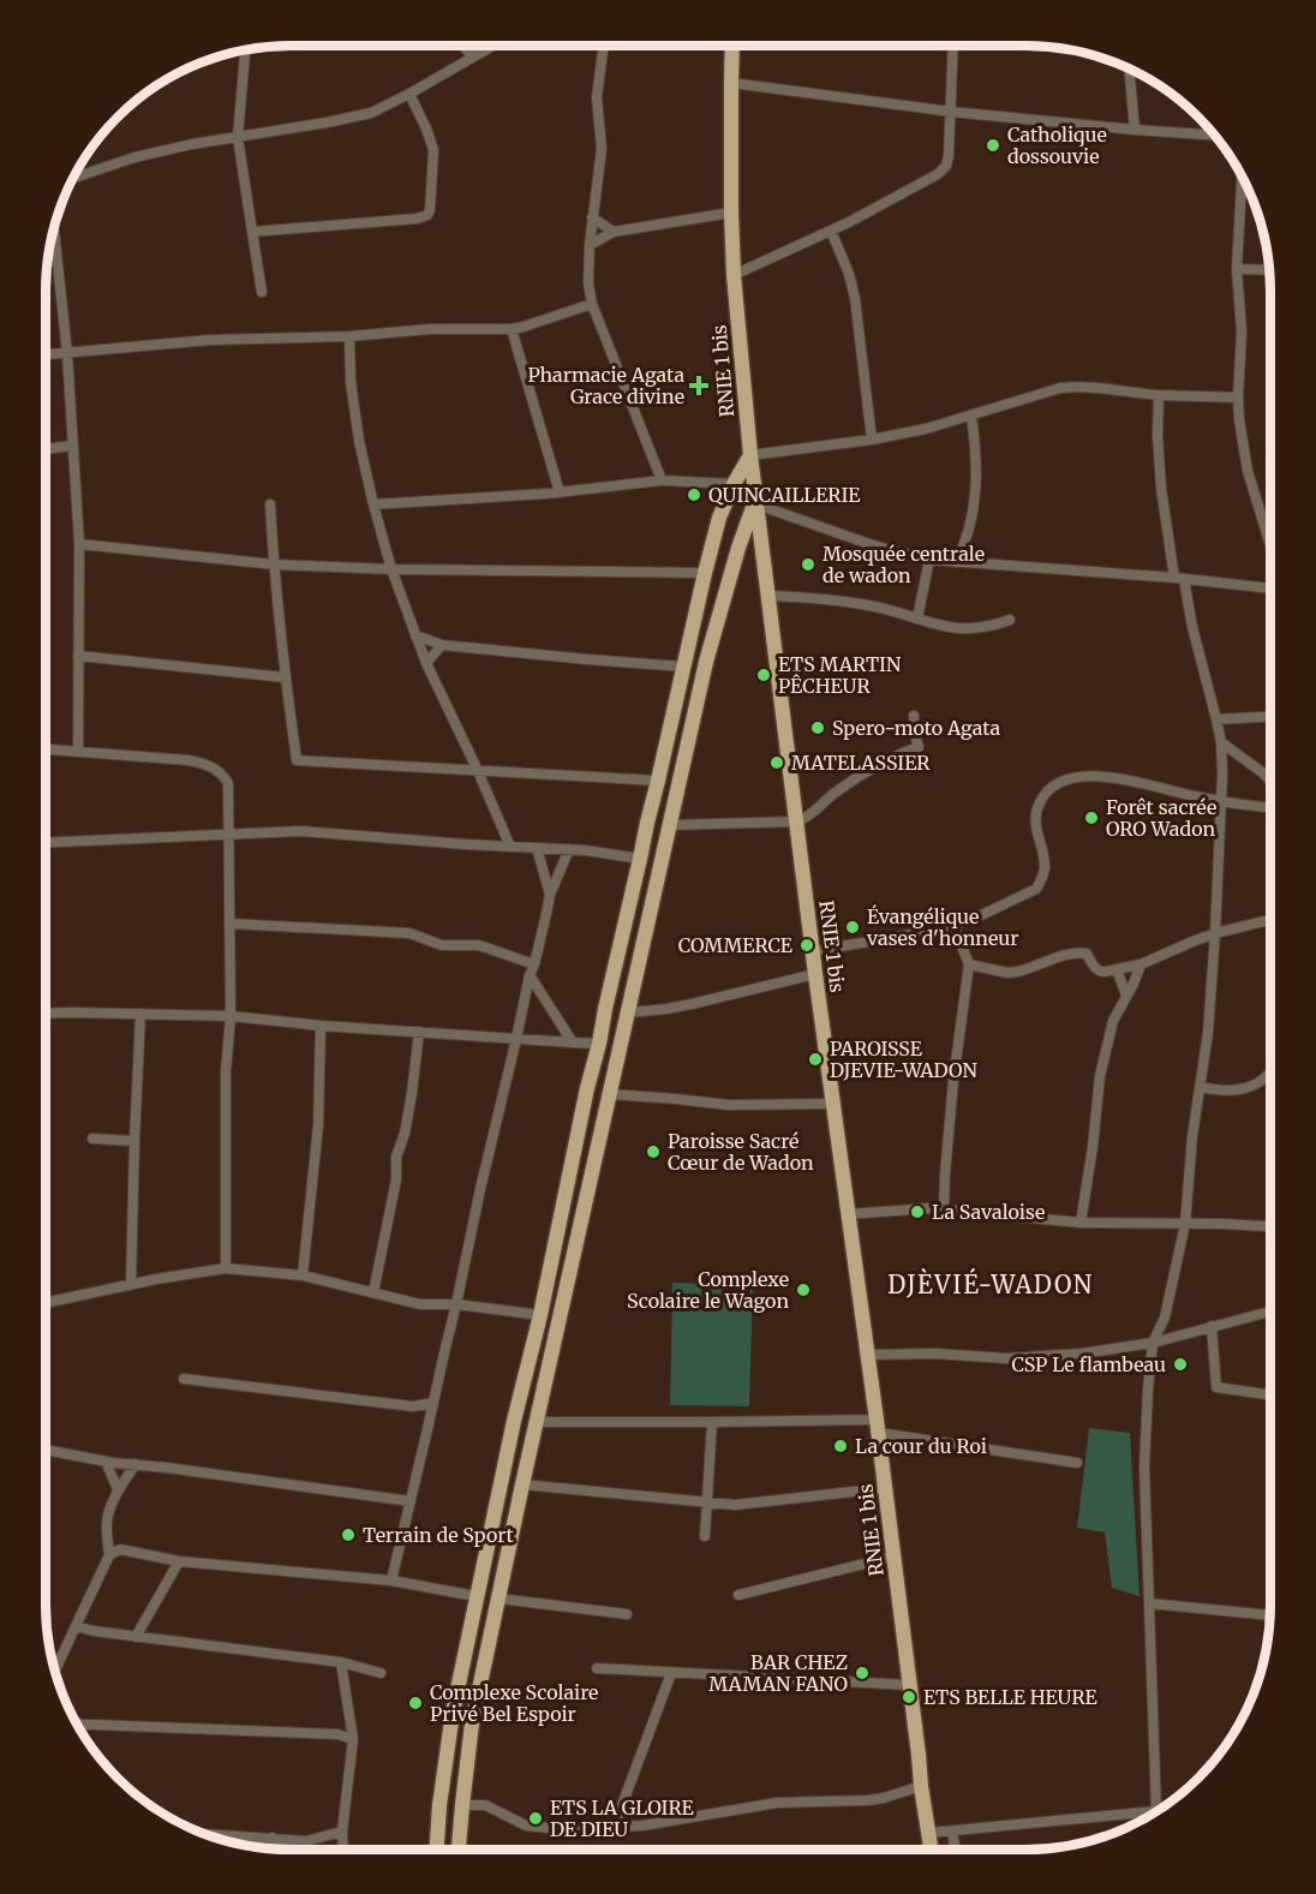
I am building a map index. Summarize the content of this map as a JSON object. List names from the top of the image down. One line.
{"streets":{"main road":["RNIE 1 bis"]},"districts":["DJÈVIÉ-WADON"],"places":{"other":["Catholique dossouvie","QUINCAILLERIE","Mosquée centrale de wadon","ETS MARTIN PÊCHEUR","Spero-moto Agata","MATELASSIER","Forêt sacrée ORO Wadon","Évangélique vases d'honneur","COMMERCE","PAROISSE DJEVIE-WADON","Paroisse Sacré Cœur de Wadon","La Savaloise","Complexe Scolaire le Wagon","CSP Le flambeau","La cour du Roi","Terrain de Sport","BAR CHEZ MAMAN FANO","ETS BELLE HEURE","Complexe Scolaire Privé Bel Espoir","ETS LA GLOIRE DE DIEU"],"health":["Pharmacie Agata Grace divine"]}}
